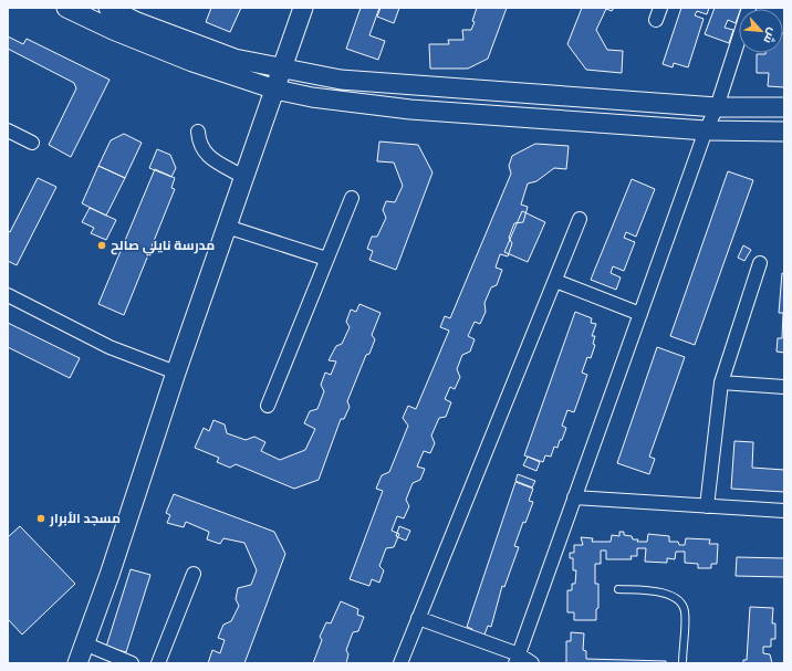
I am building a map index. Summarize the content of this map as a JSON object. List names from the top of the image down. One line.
{"places":["مدرسة نايلي صالح","مسجد الأبرار"],"north":"bottom right"}
